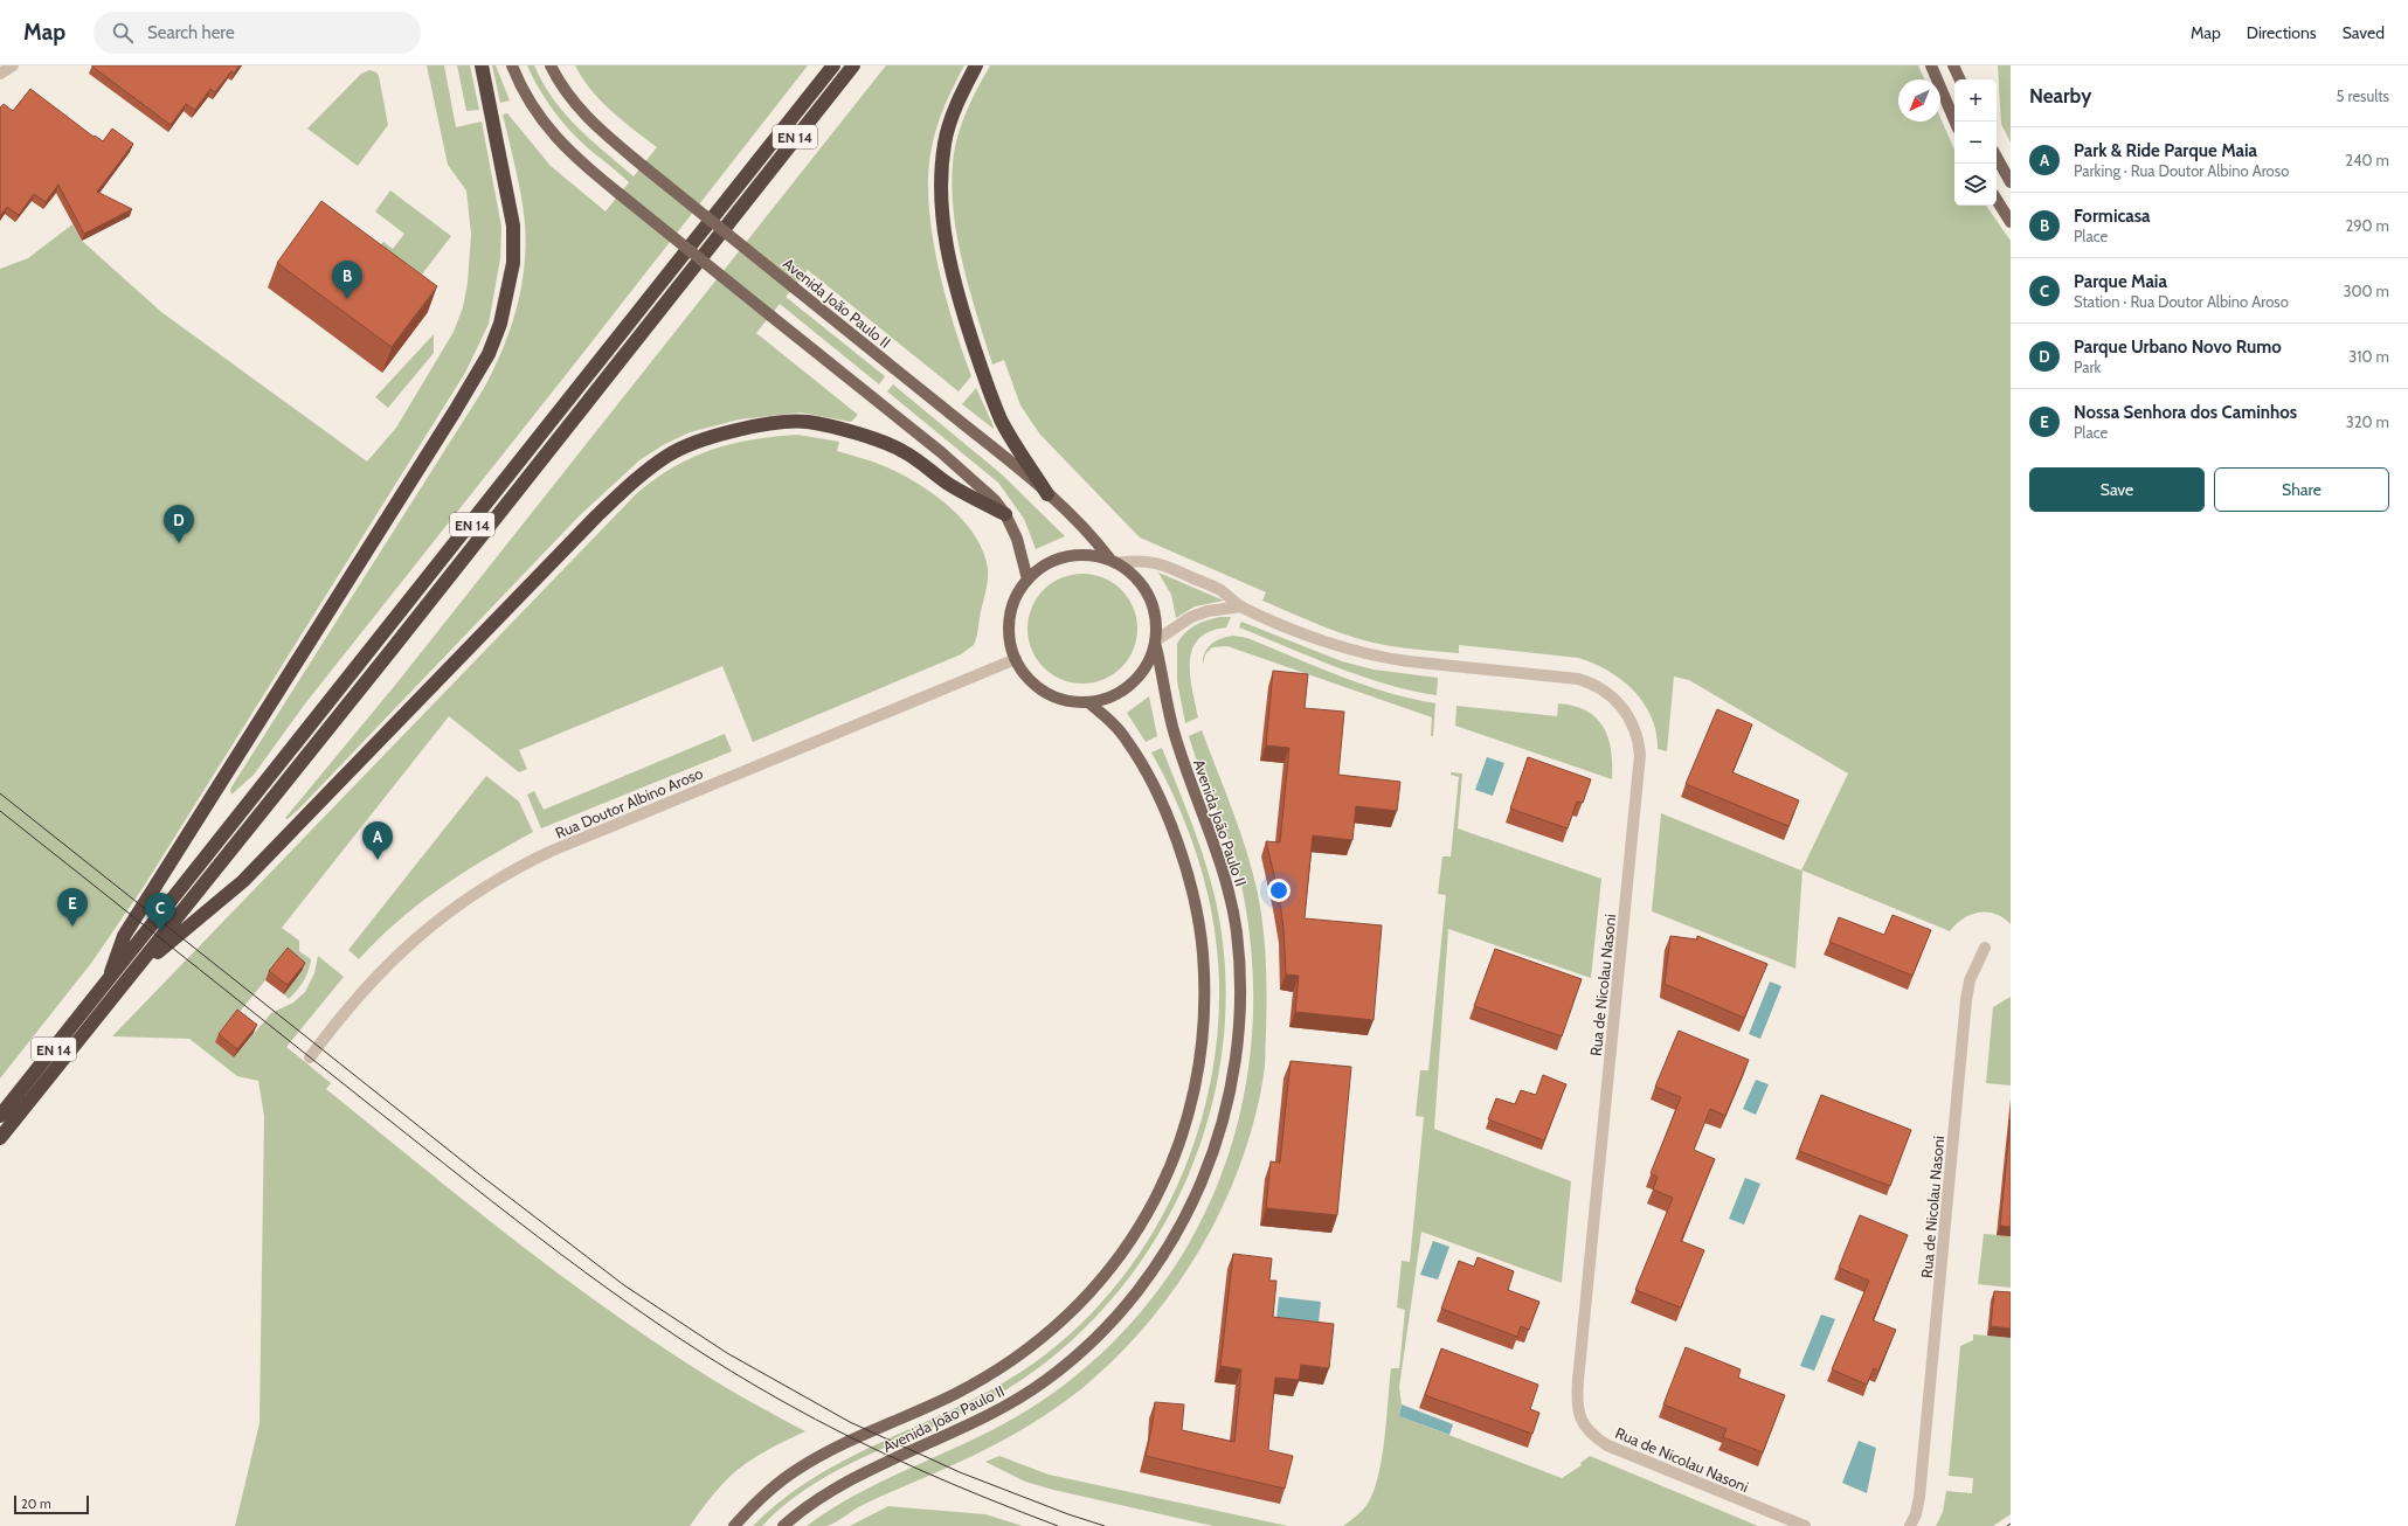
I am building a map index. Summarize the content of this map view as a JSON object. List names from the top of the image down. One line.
{"streets":{"highway":["EN 14"],"main road":["Avenida João Paulo II"],"street":["Rua Doutor Albino Aroso","Rua de Nicolau Nasoni"]},"crossings":[["Avenida João Paulo II","Rua Doutor Albino Aroso"],["Avenida João Paulo II","Rua de Nicolau Nasoni"],["Rua Doutor Albino Aroso","Rua de Nicolau Nasoni"]],"scale_bar":"20 m","north":"bottom left","page":{"header":"Map","search":"Search here","nav":["Map","Directions","Saved"],"heading":["Nearby","5 results"],"map_buttons":["+","−"],"list":[{"mark":"A","name":"Park & Ride Parque Maia","note":"Parking · Rua Doutor Albino Aroso","value":"240 m"},{"mark":"B","name":"Formicasa","note":"Place","value":"290 m"},{"mark":"C","name":"Parque Maia","note":"Station · Rua Doutor Albino Aroso","value":"300 m"},{"mark":"D","name":"Parque Urbano Novo Rumo","note":"Park","value":"310 m"},{"mark":"E","name":"Nossa Senhora dos Caminhos","note":"Place","value":"320 m"}],"pins":["B","D","A","E","C"],"buttons":["Save","Share"],"scale":"20 m"}}
